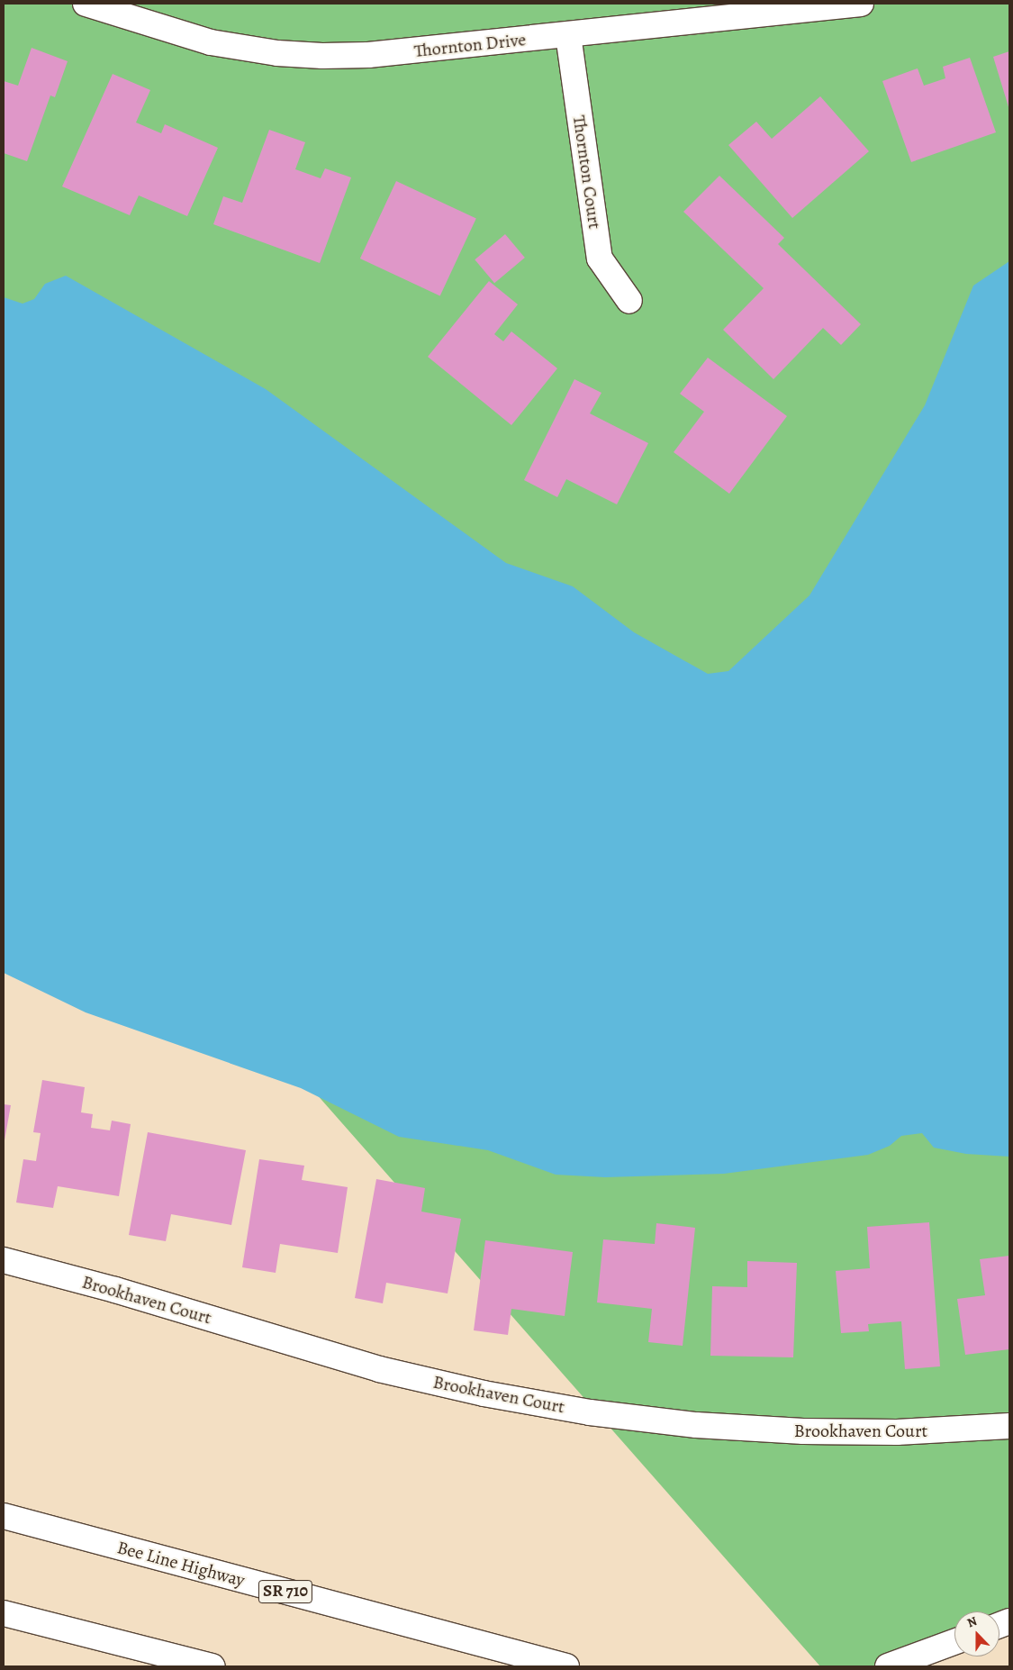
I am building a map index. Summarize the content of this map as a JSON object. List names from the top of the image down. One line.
{"streets":{"main road":["Thornton Drive","Thornton Court","Brookhaven Court","Bee Line Highway","SR 710"]},"crossings":[["Thornton Drive","Thornton Court"]],"north":"top"}
